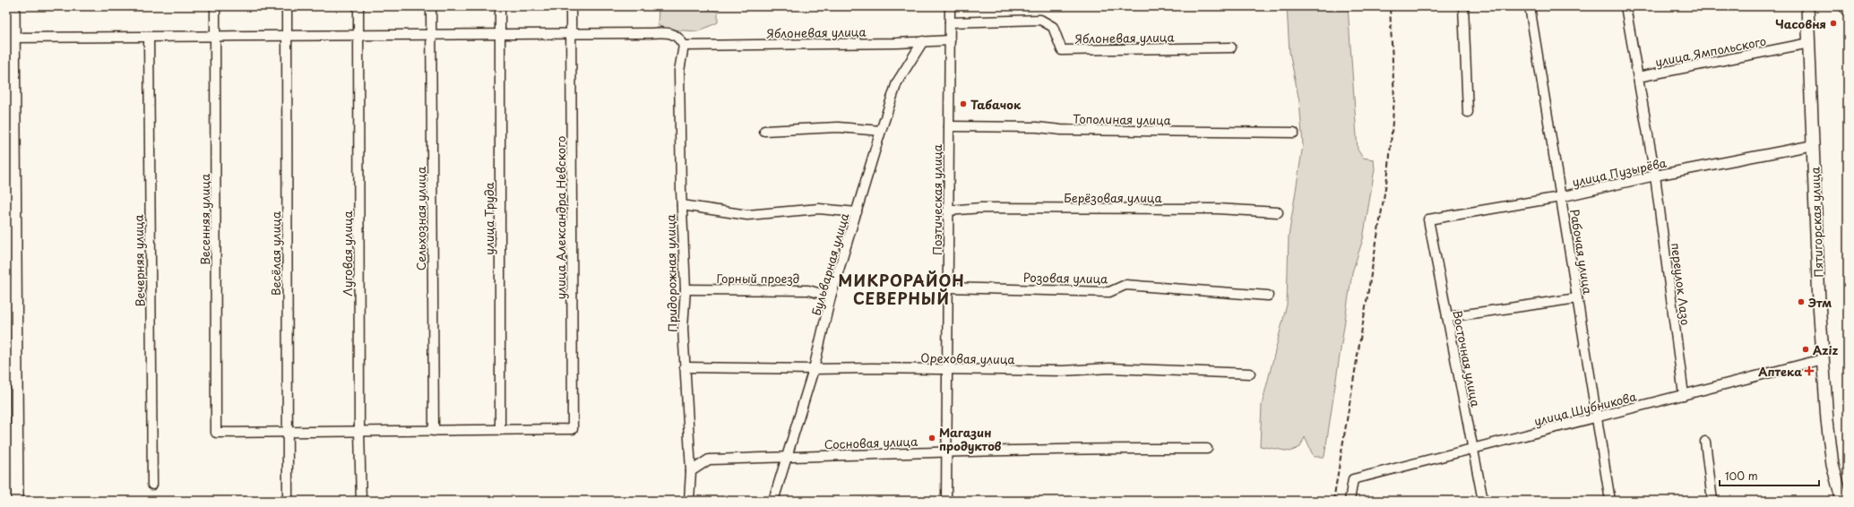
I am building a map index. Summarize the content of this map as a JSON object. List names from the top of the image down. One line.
{"streets":{"main road":["Пятигорская улица"],"street":["Яблоневая улица","улица Ямпольского","Тополиная улица","улица Пузырёва","Берёзовая улица","Поэтическая улица","улица Александра Невского","Сельхозная улица","улица Труда","Весенняя улица","Рабочая улица","Весёлая улица","Луговая улица","Вечерняя улица","Бульварная улица","Придорожная улица","Горный проезд","Розовая улица","переулок Лазо","Ореховая улица","Восточная улица","улица Шубникова","Сосновая улица"]},"crossings":[["Яблоневая улица","Поэтическая улица"],["Яблоневая улица","Бульварная улица"],["Яблоневая улица","Придорожная улица"],["улица Ямпольского","Пятигорская улица"],["Тополиная улица","Поэтическая улица"],["улица Пузырёва","Пятигорская улица"],["улица Пузырёва","Рабочая улица"],["улица Пузырёва","переулок Лазо"],["улица Пузырёва","Восточная улица"],["Берёзовая улица","Поэтическая улица"],["Поэтическая улица","Розовая улица"],["Поэтическая улица","Ореховая улица"],["Поэтическая улица","Сосновая улица"],["улица Александра Невского","улица Труда"],["Весенняя улица","Весёлая улица"],["Пятигорская улица","улица Шубникова"],["Рабочая улица","улица Шубникова"],["Бульварная улица","Горный проезд"],["Бульварная улица","Ореховая улица"],["Бульварная улица","Сосновая улица"],["Придорожная улица","Горный проезд"],["Придорожная улица","Ореховая улица"],["Придорожная улица","Сосновая улица"],["переулок Лазо","улица Шубникова"],["Восточная улица","улица Шубникова"]],"districts":["МИКРОРАЙОН СЕВЕРНЫЙ"],"places":{"other":["Часовня","Табачок","Этм","Aziz","Магазин продуктов"],"health":["Аптека"]},"scale_bar":"100 m"}
